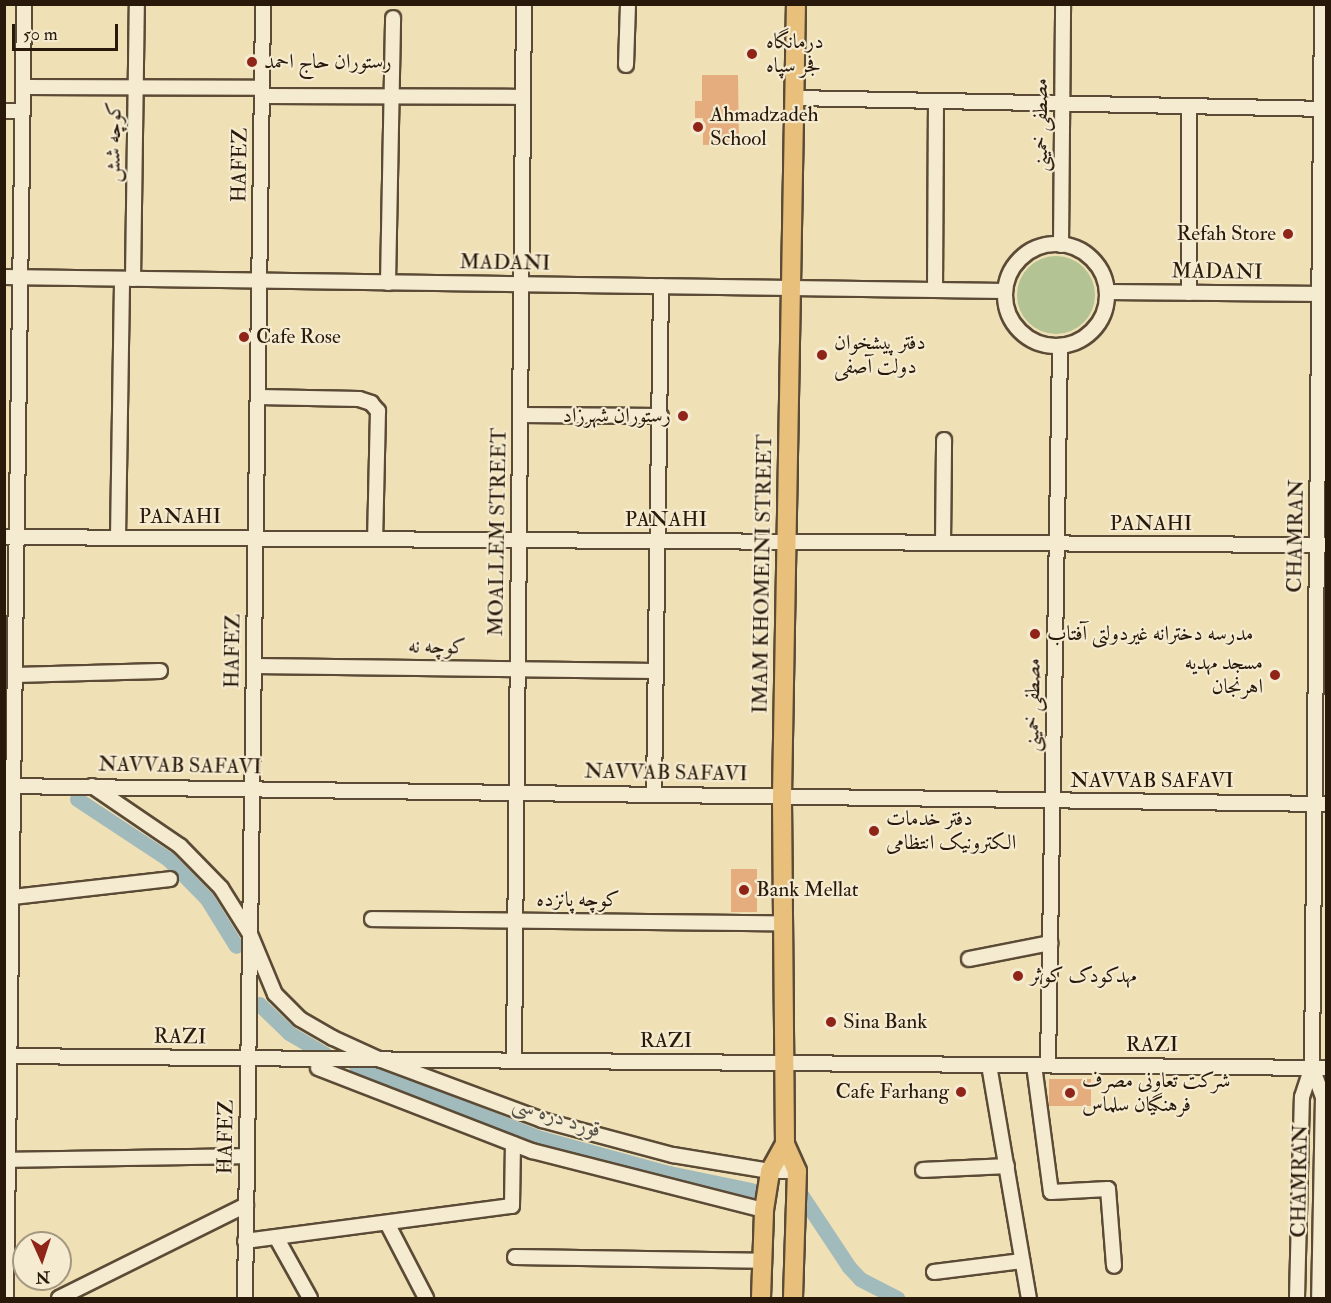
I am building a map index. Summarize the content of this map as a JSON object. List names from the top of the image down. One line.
{"streets":{"main road":["IMAM KHOMEINI STREET"],"street":["مصطفی خمینی","کوچه شش","HAFEZ","MADANI","PANAHI","MOALLEM STREET","CHAMRAN","کوچه نه","NAVVAB SAFAVI","کوچه پانزده","RAZI"]},"crossings":[["مصطفی خمینی","MADANI"],["مصطفی خمینی","PANAHI"],["مصطفی خمینی","NAVVAB SAFAVI"],["مصطفی خمینی","RAZI"],["کوچه شش","MADANI"],["کوچه شش","PANAHI"],["HAFEZ","MADANI"],["HAFEZ","PANAHI"],["HAFEZ","کوچه نه"],["HAFEZ","NAVVAB SAFAVI"],["HAFEZ","RAZI"],["MADANI","MOALLEM STREET"],["MADANI","CHAMRAN"],["MADANI","IMAM KHOMEINI STREET"],["PANAHI","MOALLEM STREET"],["PANAHI","CHAMRAN"],["PANAHI","IMAM KHOMEINI STREET"],["MOALLEM STREET","کوچه نه"],["MOALLEM STREET","NAVVAB SAFAVI"],["MOALLEM STREET","کوچه پانزده"],["MOALLEM STREET","RAZI"],["CHAMRAN","NAVVAB SAFAVI"],["CHAMRAN","RAZI"],["IMAM KHOMEINI STREET","NAVVAB SAFAVI"],["IMAM KHOMEINI STREET","کوچه پانزده"],["IMAM KHOMEINI STREET","RAZI"]],"water":["قورد دره سی"],"places":["درمانگاه فجر سپاه","رستوران حاج احمد","Ahmadzadeh School","Refah Store","Cafe Rose","دفتر پیشخوان دولت آصفی","رستوران شهرزاد","مدرسه دخترانه غیردولتی آفتاب","مسجد مهدیه اهرنجان","دفتر خدمات الکترونیک انتظامی","Bank Mellat","مهدکودک کوثر","Sina Bank","Cafe Farhang","شرکت تعاونی مصرف فرهنگیان سلماس"],"scale_bar":"50 m","north":"bottom"}
